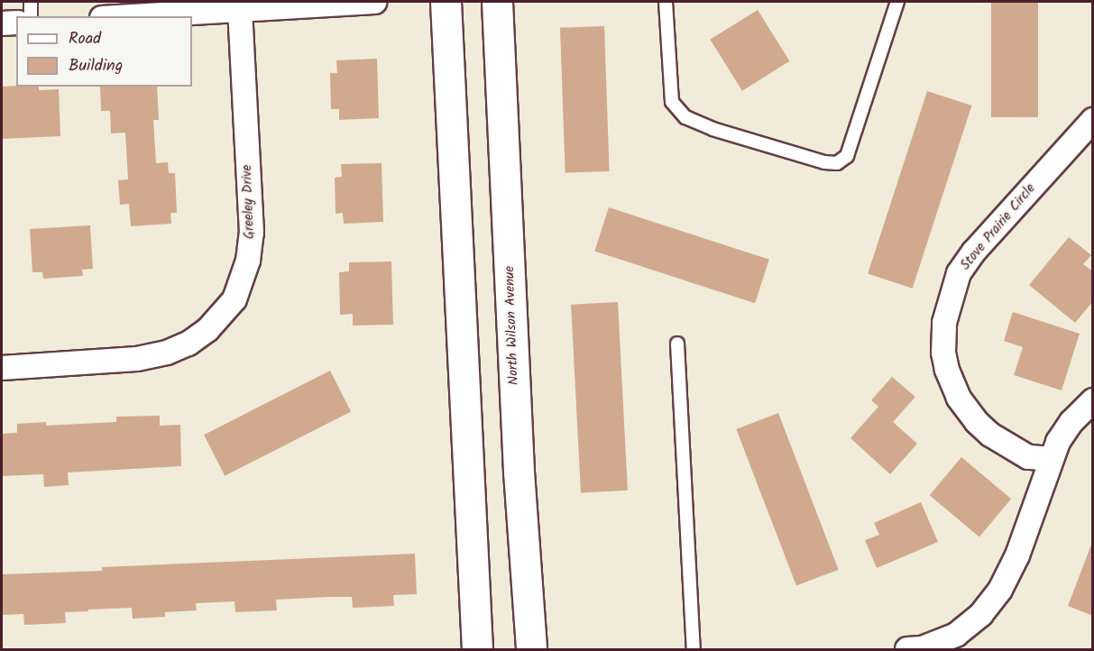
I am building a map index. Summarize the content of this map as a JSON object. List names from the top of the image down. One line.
{"streets":{"main road":["North Wilson Avenue"],"street":["Greeley Drive","Stove Prairie Circle"]},"legend":["Road","Building"]}
